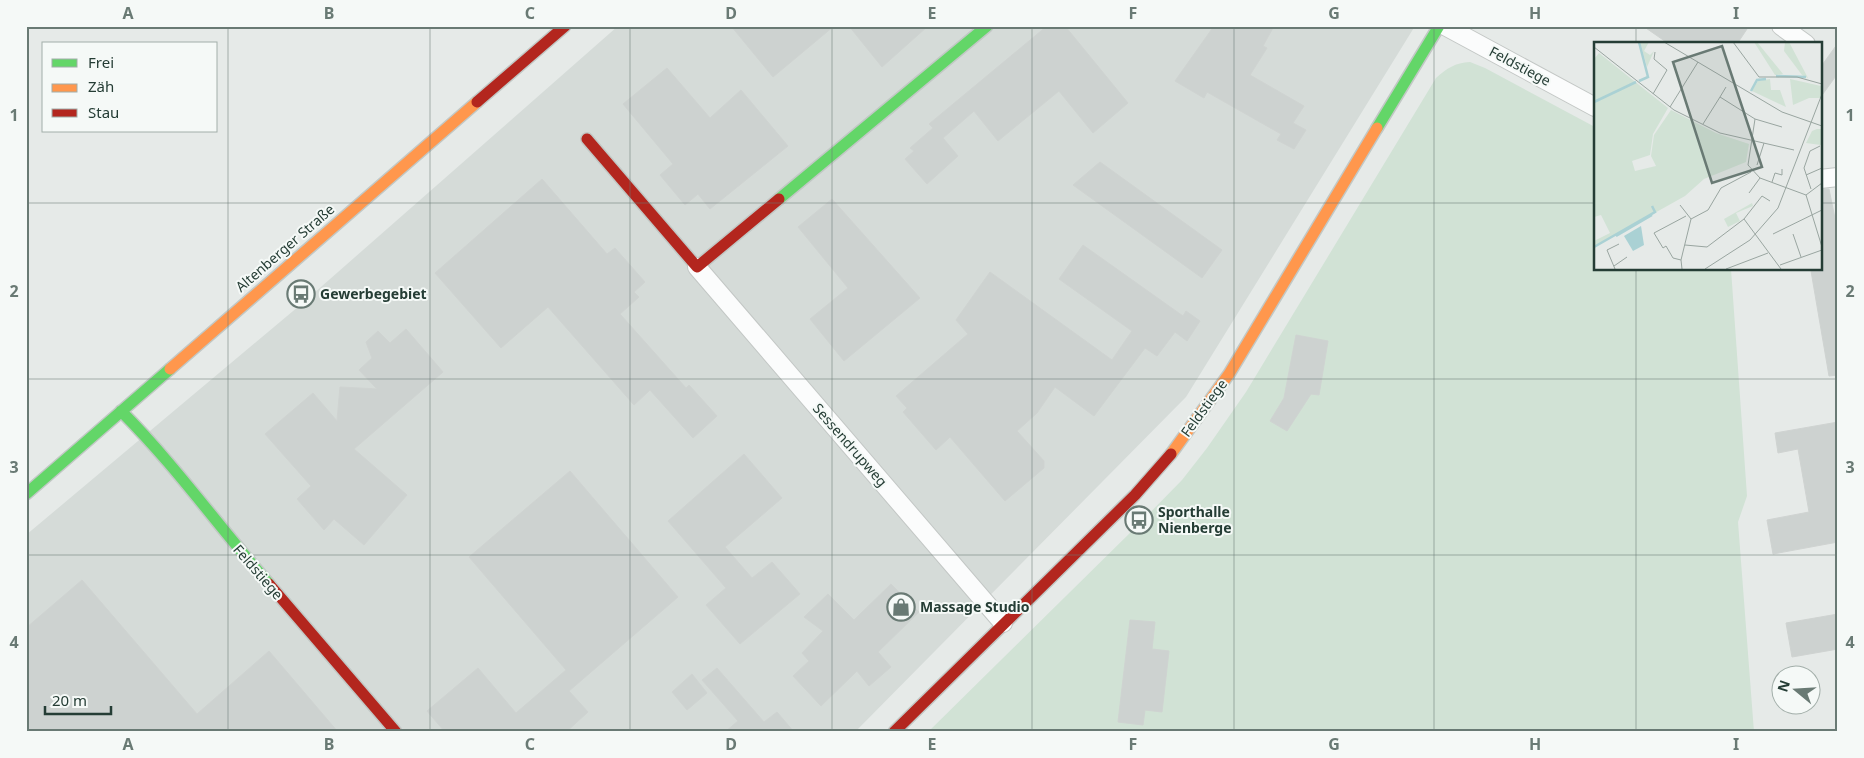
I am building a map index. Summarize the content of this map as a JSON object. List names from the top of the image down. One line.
{"streets":{"street":["Feldstiege","Altenberger Straße","Sessendrupweg"]},"crossings":[["Feldstiege","Altenberger Straße"],["Feldstiege","Sessendrupweg"]],"places":{"bus stop":["Gewerbegebiet","Sporthalle Nienberge"],"shop":["Massage Studio"]},"legend":["Frei","Zäh","Stau"],"scale_bar":"20 m","north":"left","grid":{"columns":["A","B","C","D","E","F","G","H","I"],"rows":["1","2","3","4"]}}
